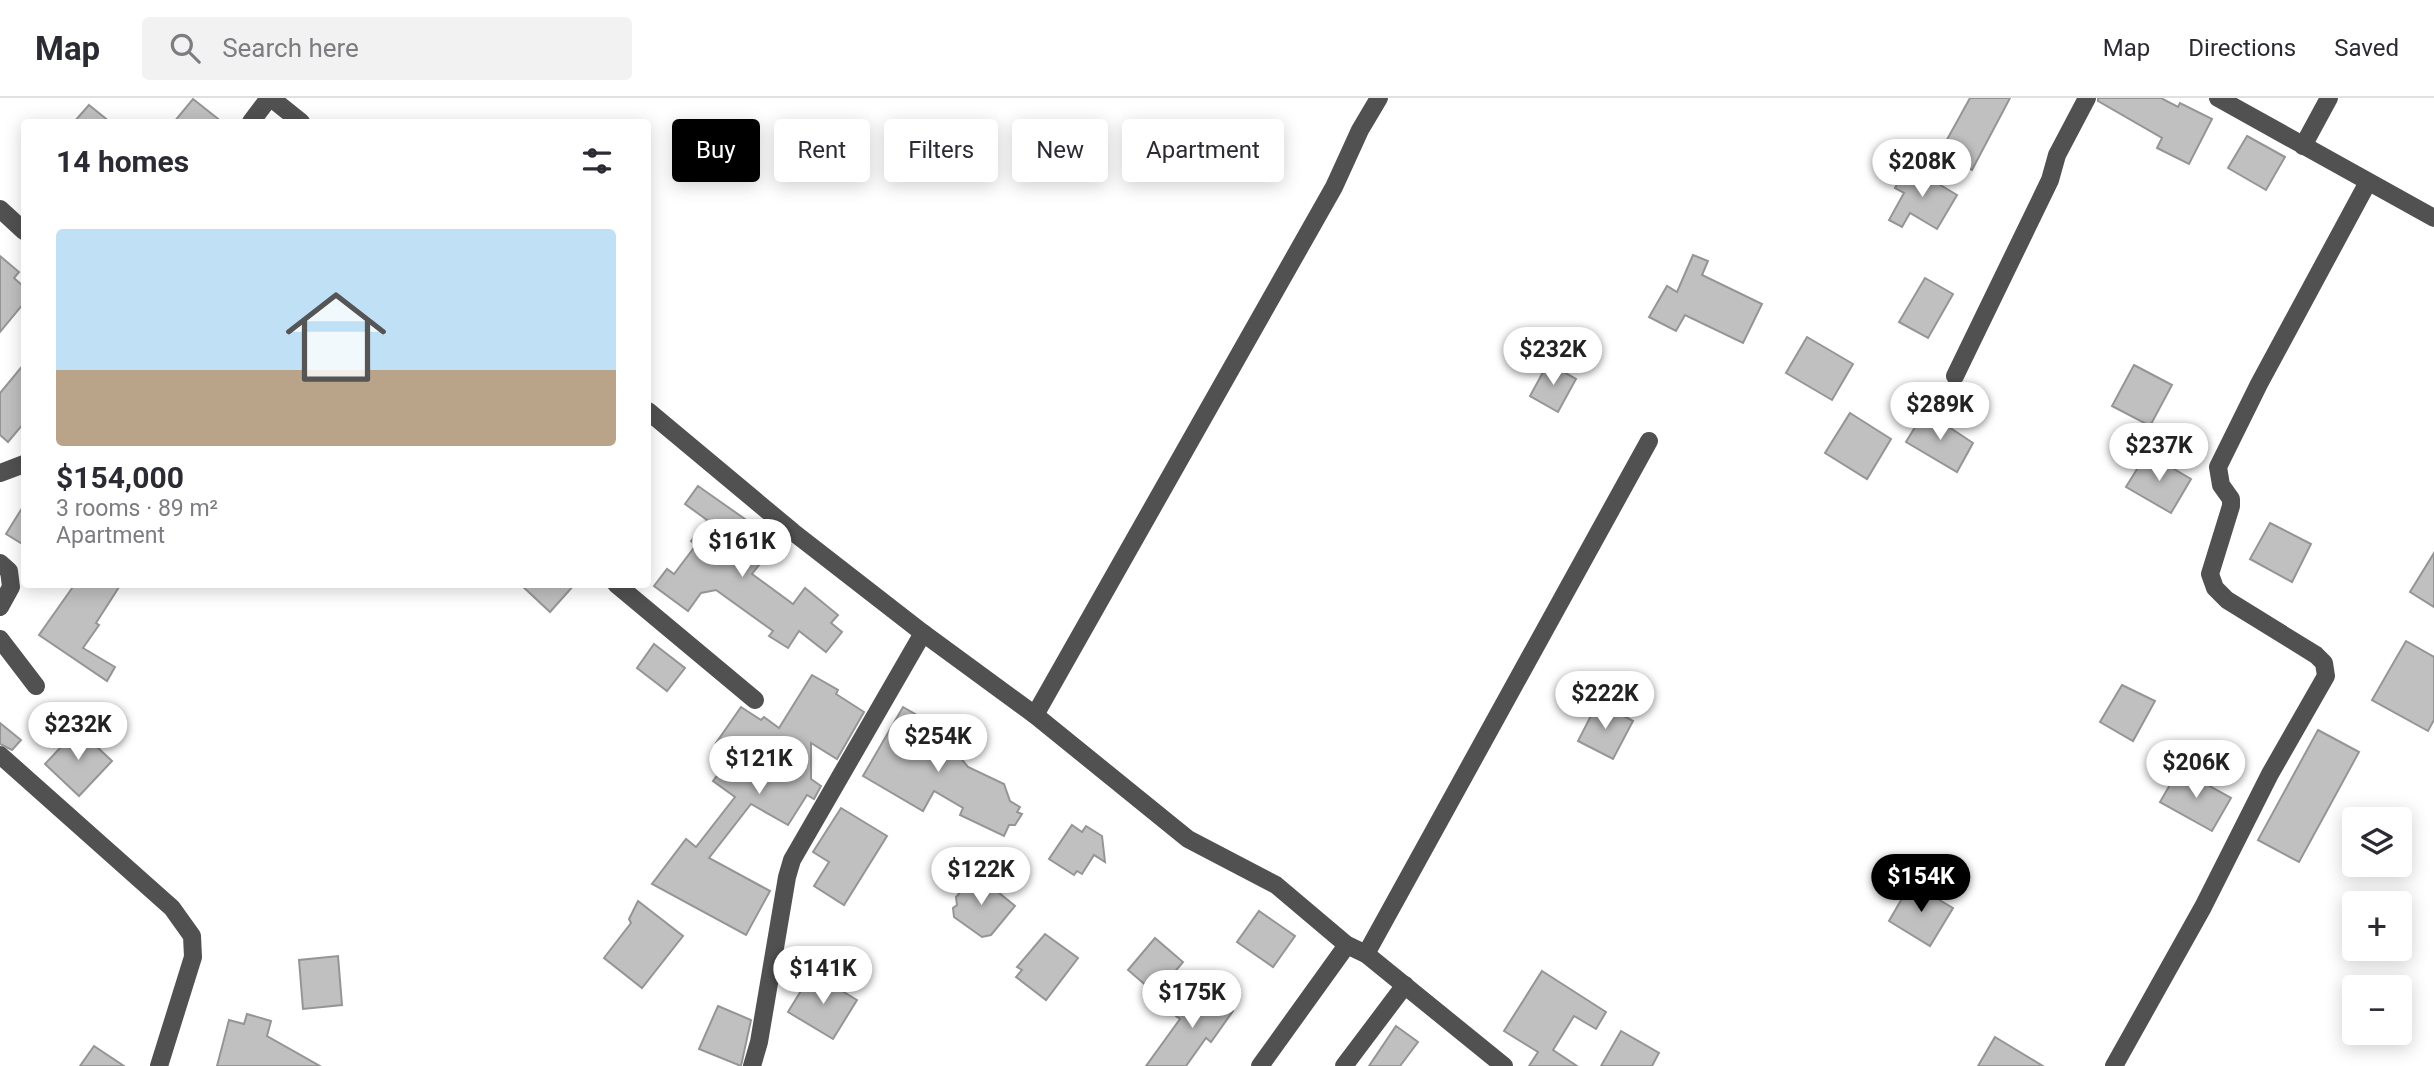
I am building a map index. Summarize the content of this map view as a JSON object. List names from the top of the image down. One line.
{"page":{"header":"Map","search":"Search here","nav":["Map","Directions","Saved"],"chip":["Buy","Rent","Filters","New","Apartment"],"heading":"14 homes","price":["$208K","$232K","$289K","$237K","$161K","$222K","$232K","$254K","$121K","$206K","$122K","$154K","$141K","$175K"],"list":[{"name":"$154,000","note":"3 rooms · 89 m² · Apartment"}],"map_buttons":["+","−"]}}
